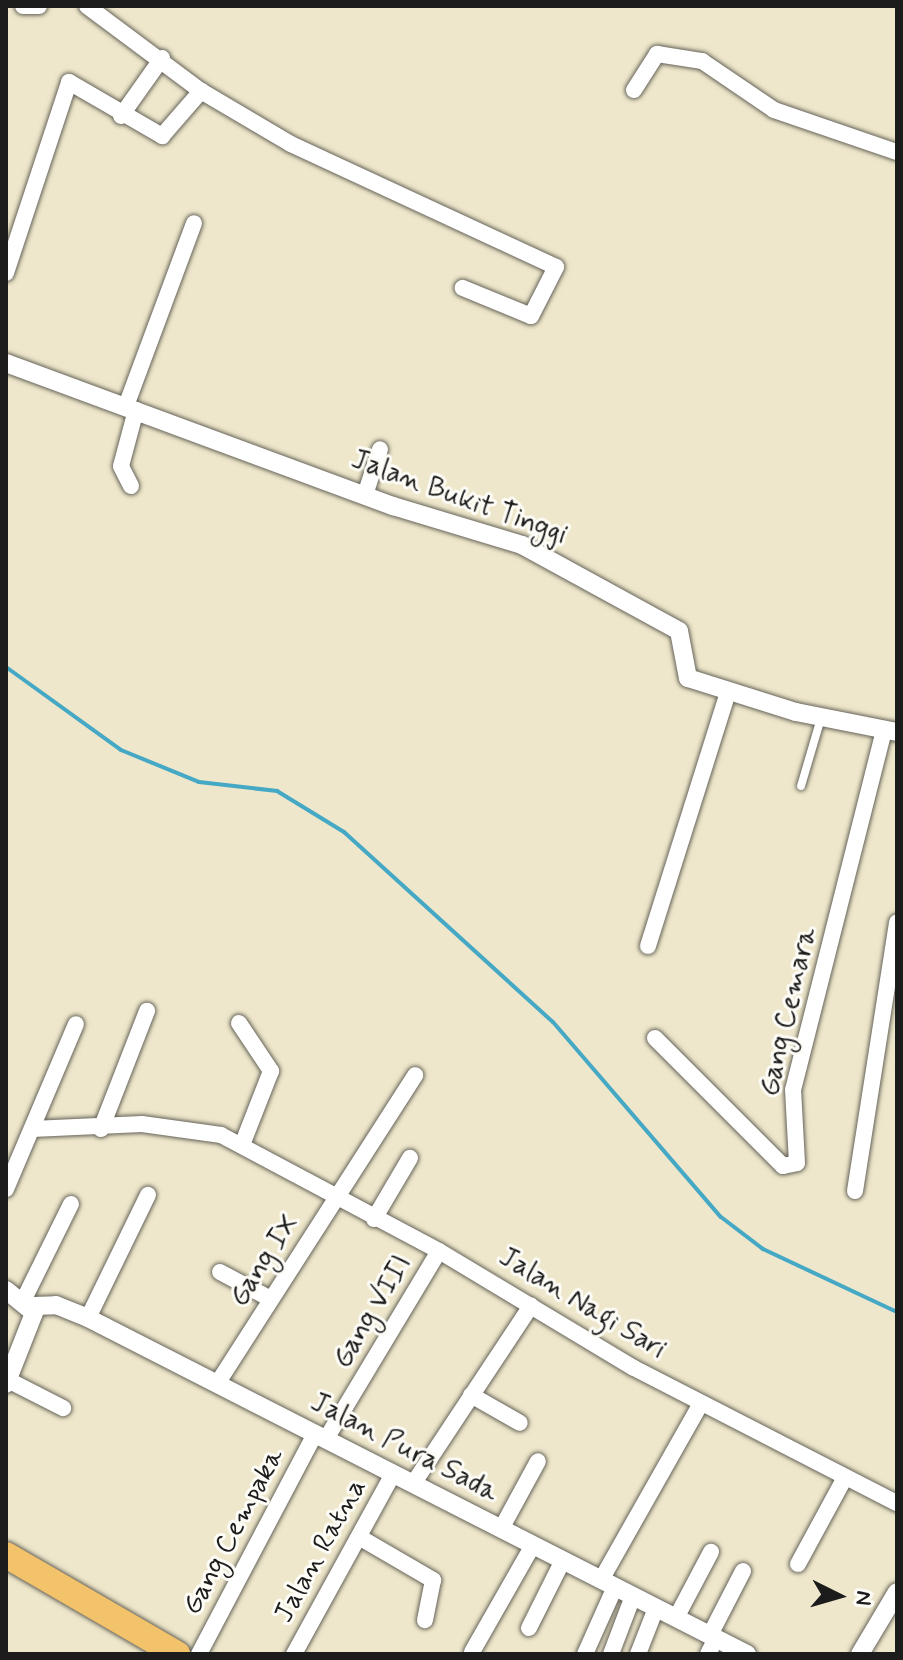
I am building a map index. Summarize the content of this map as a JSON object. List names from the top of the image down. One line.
{"streets":{"street":["Jalan Bukit Tinggi","Gang Cemara","Gang IX","Jalan Nagi Sari","Gang VIII","Jalan Pura Sada","Gang Cempaka","Jalan Ratna"]},"crossings":[["Jalan Bukit Tinggi","Gang Cemara"],["Gang IX","Jalan Nagi Sari"],["Gang IX","Jalan Pura Sada"],["Jalan Nagi Sari","Gang VIII"],["Gang VIII","Jalan Pura Sada"],["Gang VIII","Gang Cempaka"],["Jalan Pura Sada","Gang Cempaka"],["Jalan Pura Sada","Jalan Ratna"]],"north":"right"}
